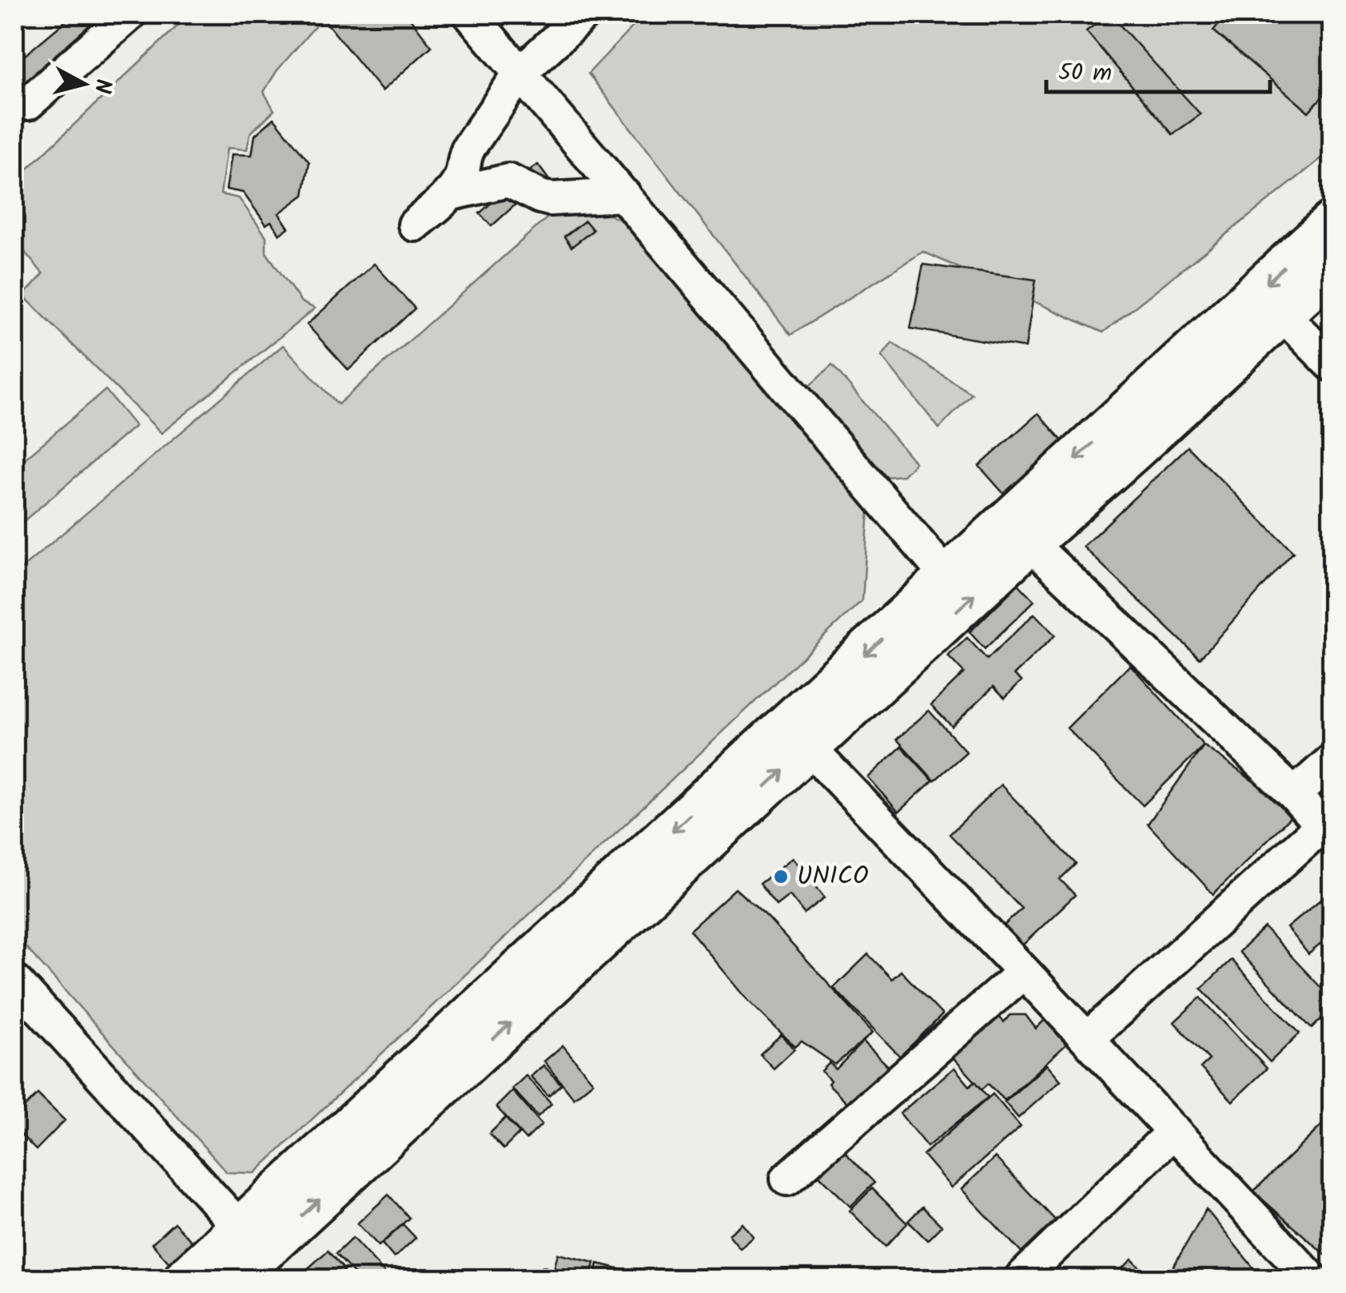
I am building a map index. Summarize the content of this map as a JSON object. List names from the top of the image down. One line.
{"places":["UNICO"],"scale_bar":"50 m","north":"right"}
